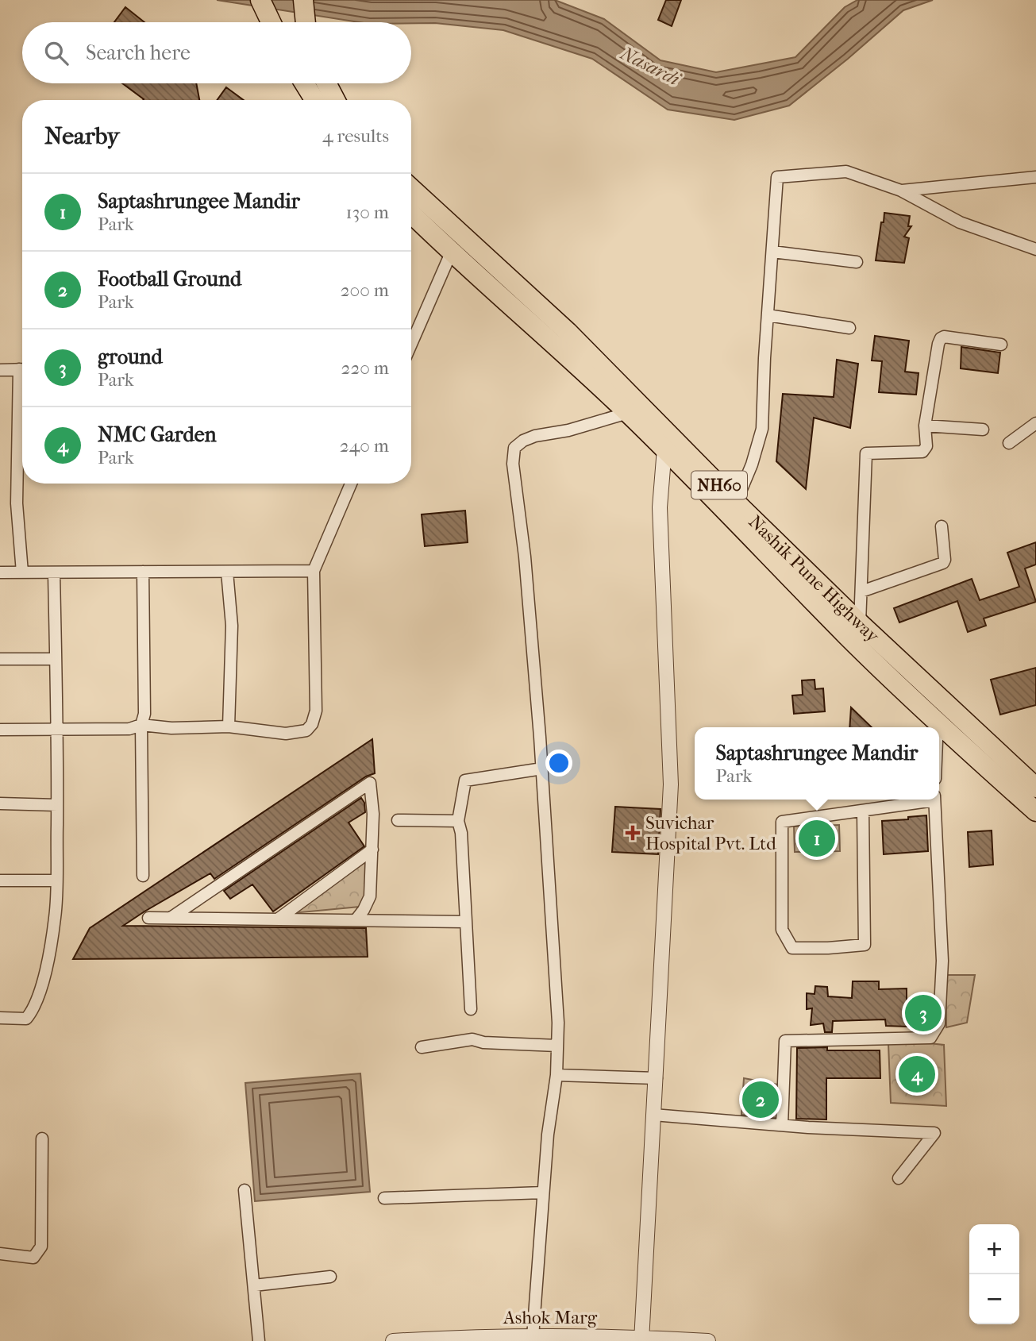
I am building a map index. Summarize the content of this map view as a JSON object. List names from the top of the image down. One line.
{"streets":{"highway":["NH60","Nashik Pune Highway"],"street":["Ashok Marg"]},"water":["Nasardi"],"places":{"health":["Suvichar Hospital Pvt. Ltd"]},"page":{"search":"Search here","heading":["Nearby","4 results"],"list":[{"mark":"1","name":"Saptashrungee Mandir","note":"Park","value":"130 m"},{"mark":"2","name":"Football Ground","note":"Park","value":"200 m"},{"mark":"3","name":"ground","note":"Park","value":"220 m"},{"mark":"4","name":"NMC Garden","note":"Park","value":"240 m"}],"popup":["Saptashrungee Mandir","Park"],"pins":["1","3","4","2"],"map_buttons":["+","−"]}}
